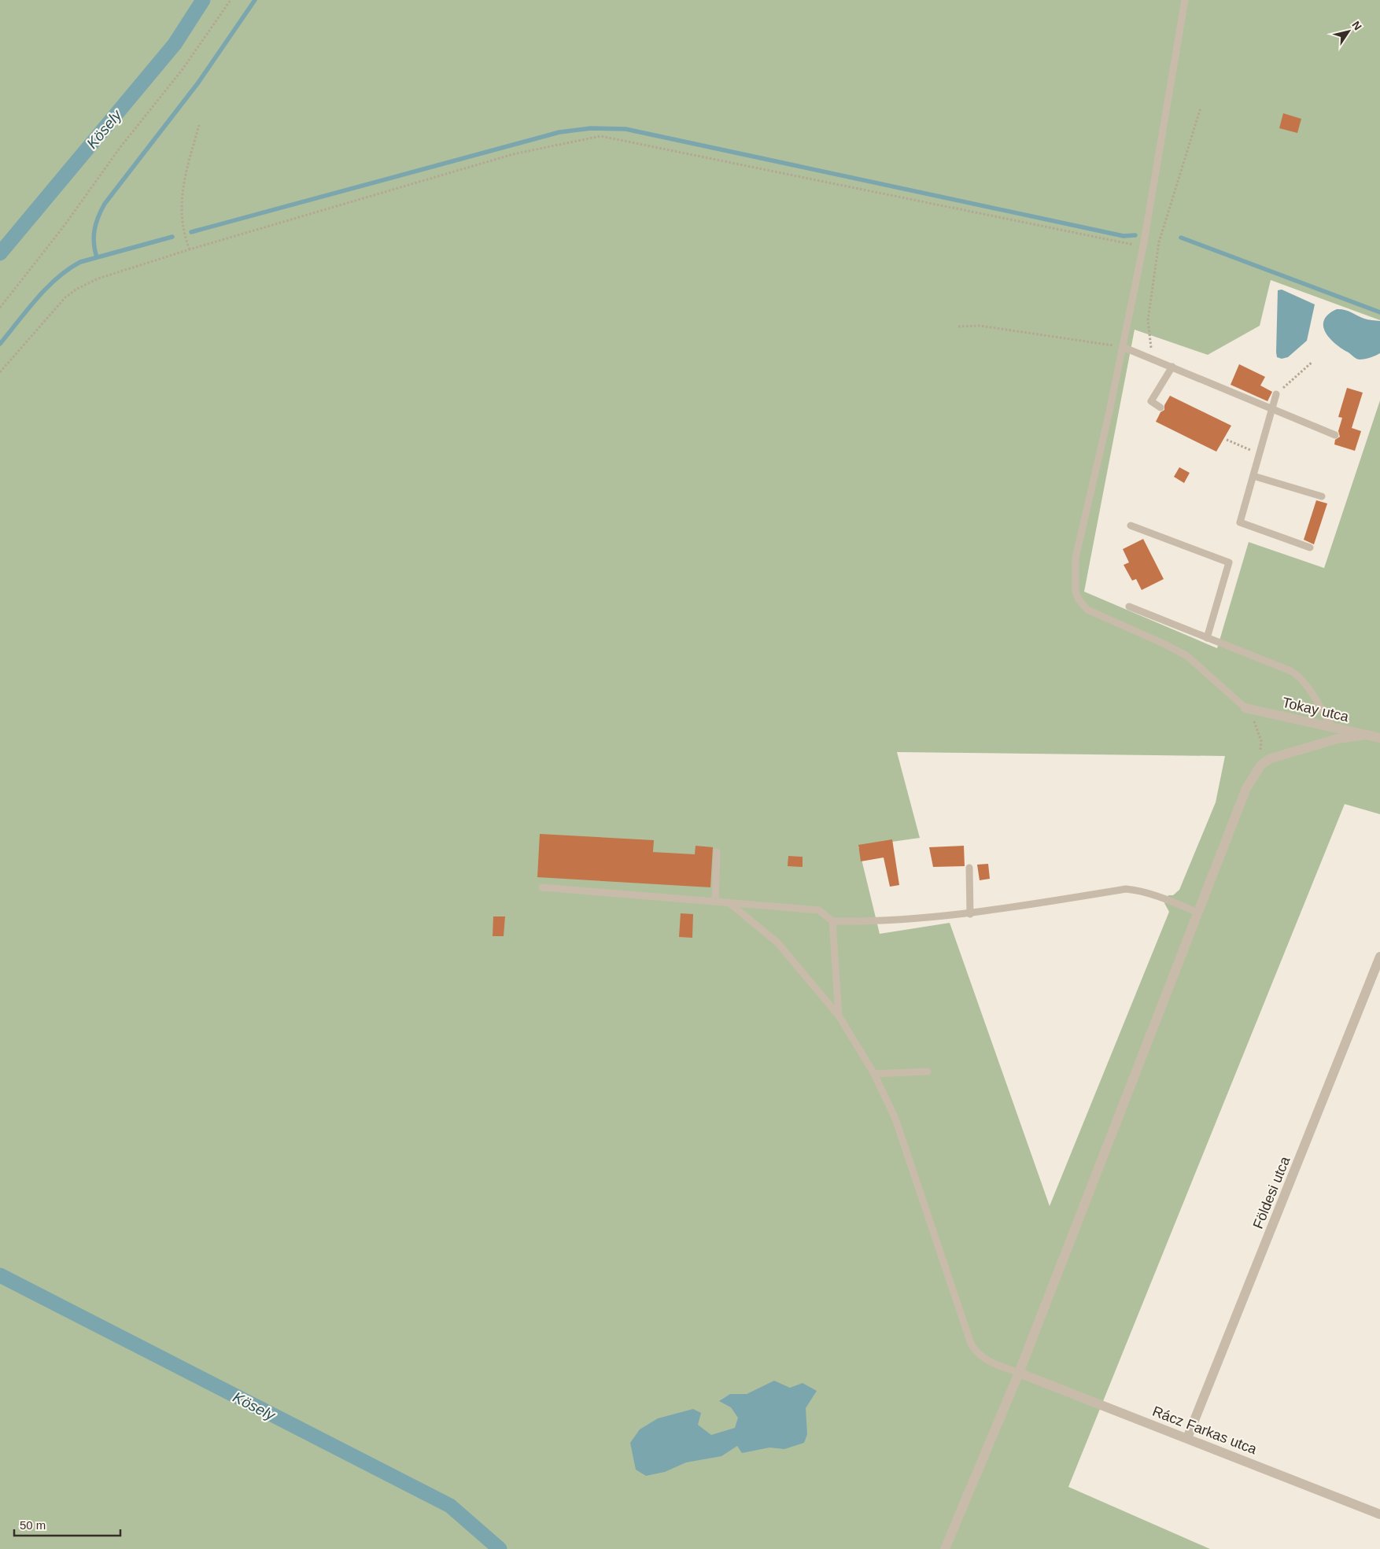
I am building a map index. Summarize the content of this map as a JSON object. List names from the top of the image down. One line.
{"streets":{"street":["Tokay utca","Földesi utca","Rácz Farkas utca"]},"crossings":[["Földesi utca","Rácz Farkas utca"]],"water":["Kösely"],"scale_bar":"50 m","north":"top right"}
